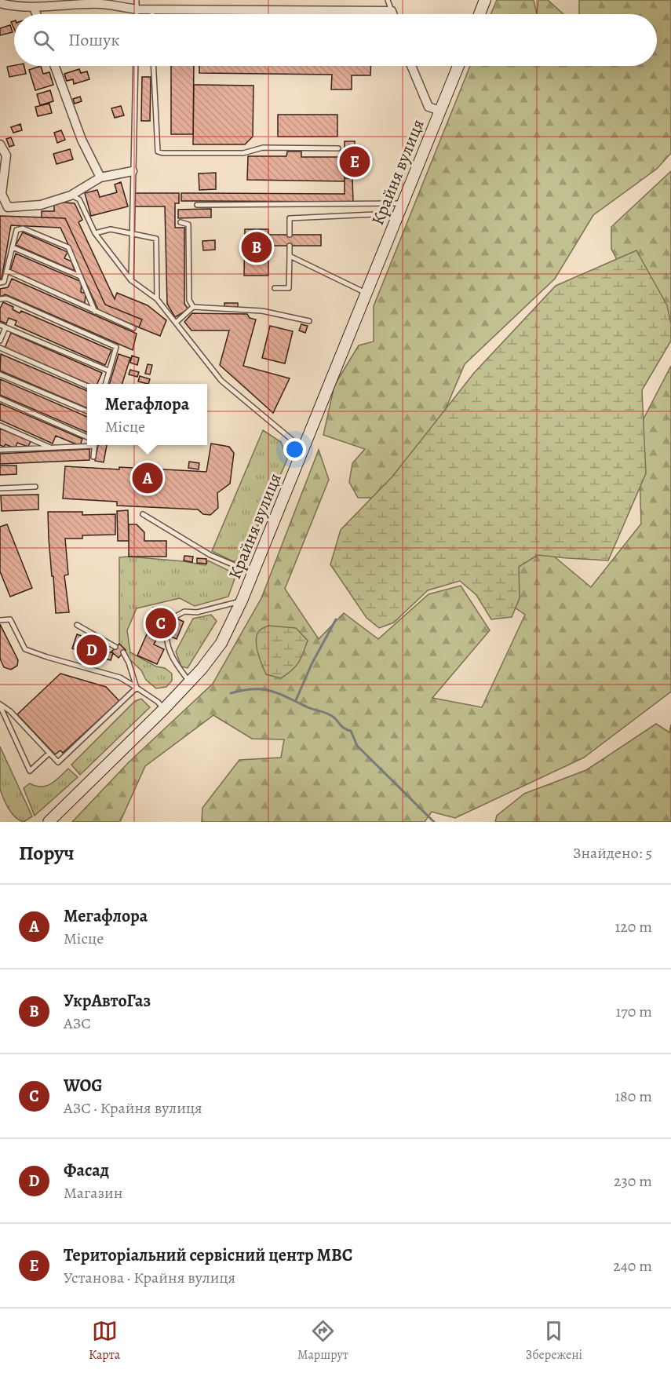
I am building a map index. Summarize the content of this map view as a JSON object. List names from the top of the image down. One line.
{"streets":{"street":["Крайня вулиця"]},"page":{"search":"Пошук","pins":["E","B","A","C","D"],"popup":["Мегафлора","Місце"],"heading":["Поруч","Знайдено: 5"],"list":[{"mark":"A","name":"Мегафлора","note":"Місце","value":"120 m"},{"mark":"B","name":"УкрАвтоГаз","note":"АЗС","value":"170 m"},{"mark":"C","name":"WOG","note":"АЗС · Крайня вулиця","value":"180 m"},{"mark":"D","name":"Фасад","note":"Магазин","value":"230 m"},{"mark":"E","name":"Територіальний сервісний центр МВС","note":"Установа · Крайня вулиця","value":"240 m"}],"nav":["Карта","Маршрут","Збережені"]}}
